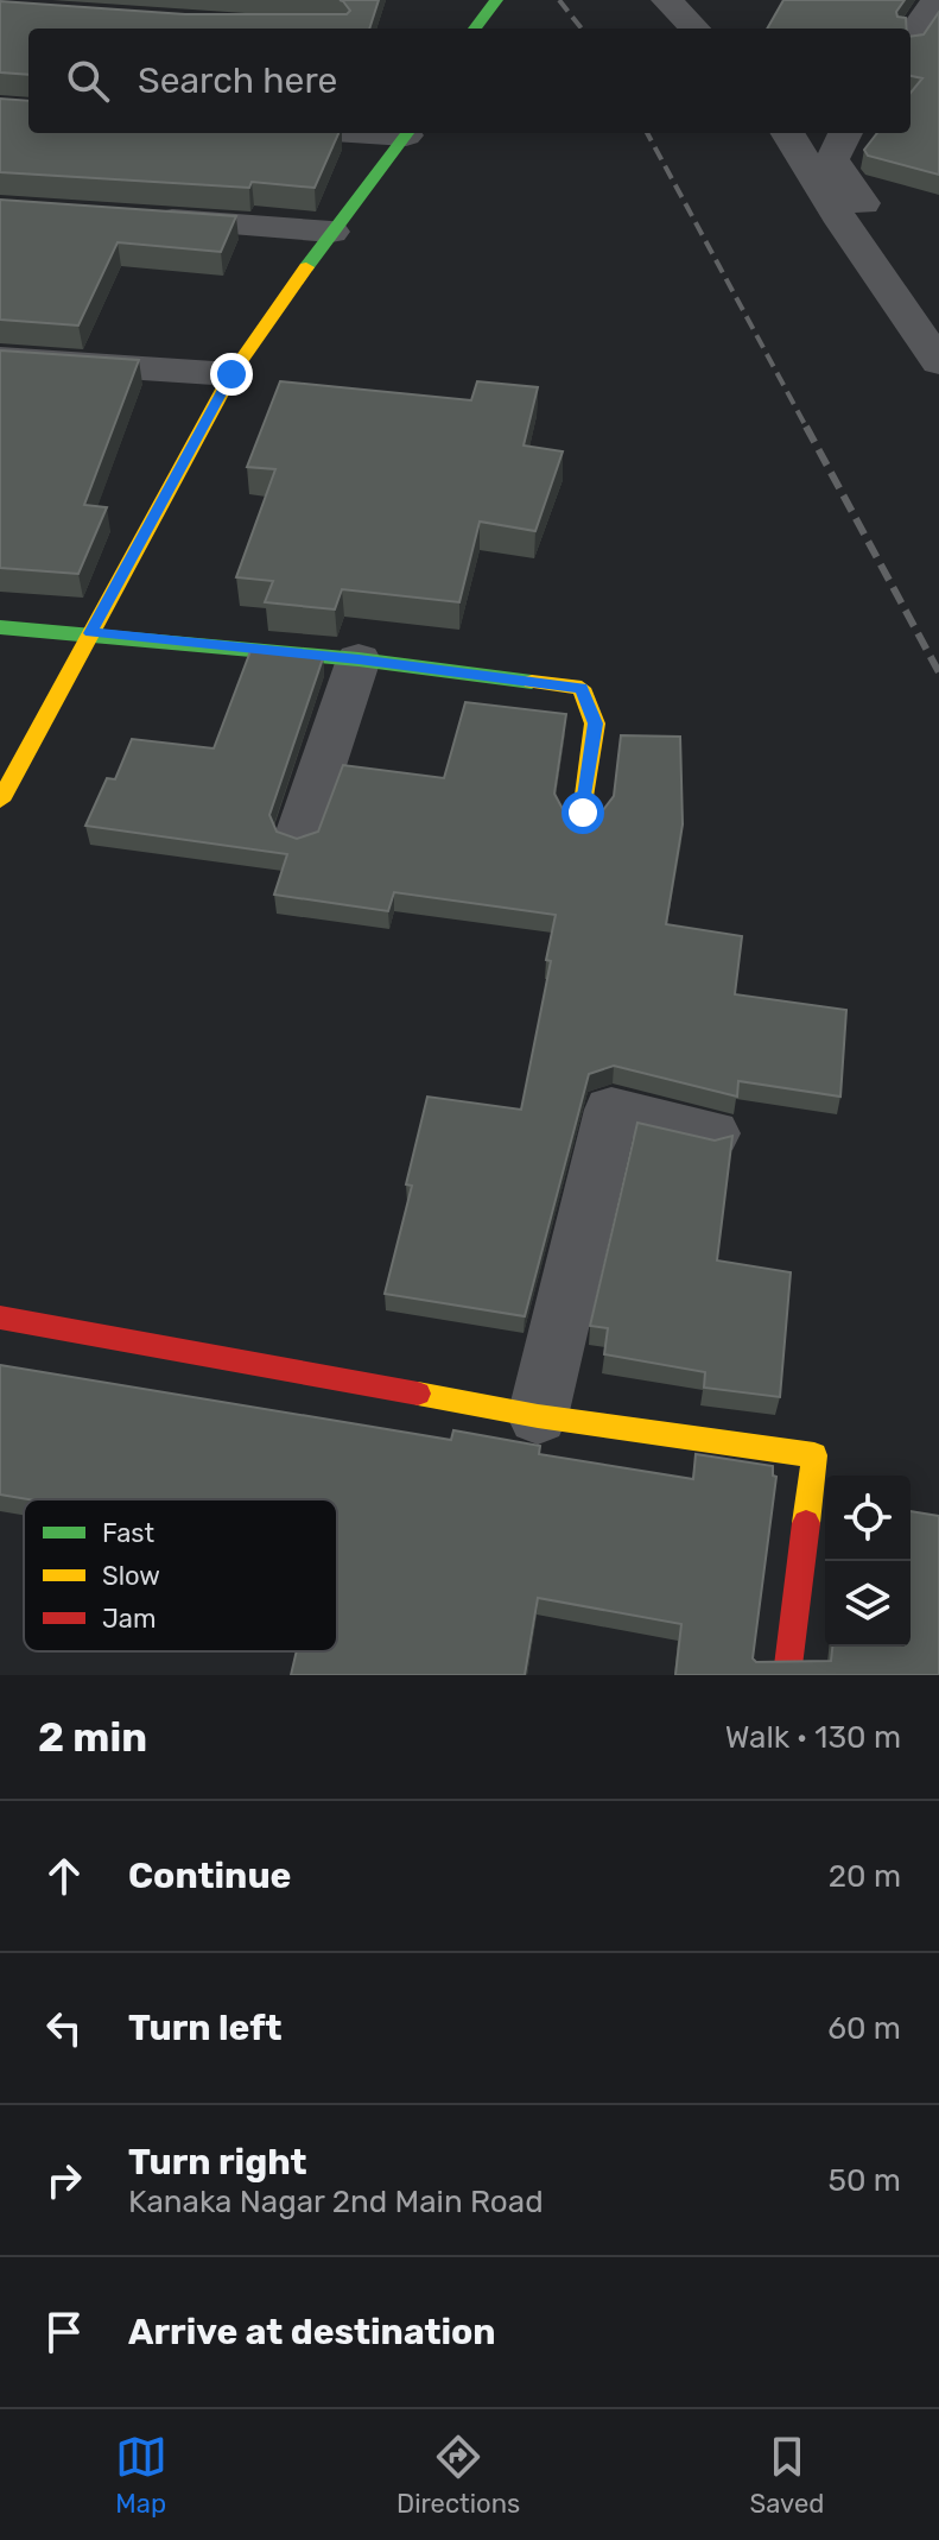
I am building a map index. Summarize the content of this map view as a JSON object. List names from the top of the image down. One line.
{"legend":["Fast","Slow","Jam"],"page":{"search":"Search here","heading":["2 min","Walk · 130 m"],"list":[["Continue","20 m"],["Turn left","60 m"],["Turn right","Kanaka Nagar 2nd Main Road","50 m"],"Arrive at destination"],"nav":["Map","Directions","Saved"]}}
